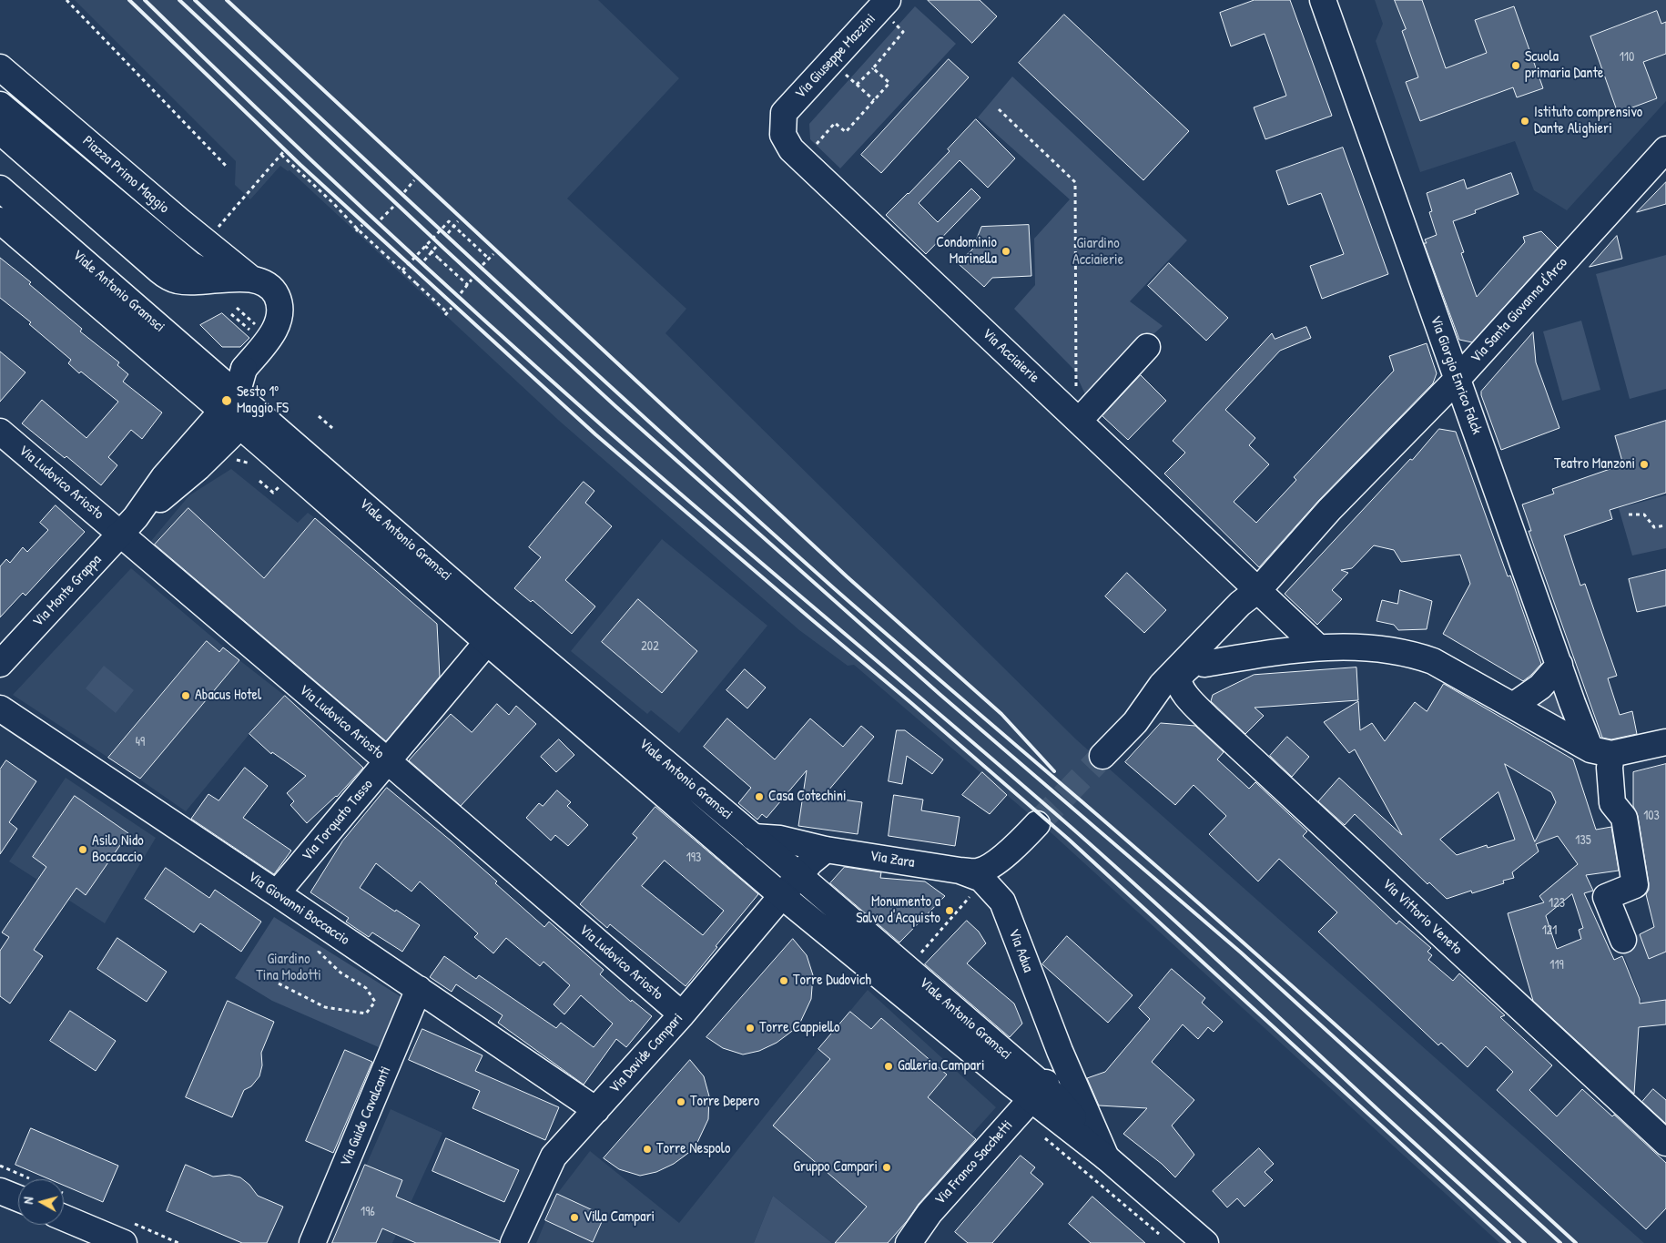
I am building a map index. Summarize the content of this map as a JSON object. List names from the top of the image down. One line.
{"streets":{"street":["Via Giuseppe Mazzini","Piazza Primo Maggio","Viale Antonio Gramsci","Via Santa Giovanna d'Arco","Via Acciaierie","Via Giorgio Enrico Falck","Via Ludovico Ariosto","Via Monte Grappa","Via Torquato Tasso","Via Zara","Via Giovanni Boccaccio","Via Vittorio Veneto","Via Adua","Via Davide Campari","Via Guido Cavalcanti","Via Franco Sacchetti"]},"crossings":[["Via Giuseppe Mazzini","Via Acciaierie"],["Viale Antonio Gramsci","Via Monte Grappa"],["Viale Antonio Gramsci","Via Torquato Tasso"],["Viale Antonio Gramsci","Via Zara"],["Viale Antonio Gramsci","Via Adua"],["Viale Antonio Gramsci","Via Davide Campari"],["Viale Antonio Gramsci","Via Franco Sacchetti"],["Via Santa Giovanna d'Arco","Via Acciaierie"],["Via Santa Giovanna d'Arco","Via Giorgio Enrico Falck"],["Via Ludovico Ariosto","Via Monte Grappa"],["Via Ludovico Ariosto","Via Torquato Tasso"],["Via Ludovico Ariosto","Via Davide Campari"],["Via Torquato Tasso","Via Giovanni Boccaccio"],["Via Zara","Via Adua"],["Via Giovanni Boccaccio","Via Davide Campari"],["Via Giovanni Boccaccio","Via Guido Cavalcanti"]],"parks":["Giardino Acciaierie","Giardino Tina Modotti"],"places":["Scuola primaria Dante","Istituto comprensivo Dante Alighieri","Condominio Marinella","Sesto 1º Maggio FS","Teatro Manzoni","Abacus Hotel","Casa Cotechini","Asilo Nido Boccaccio","Monumento a Salvo d'Acquisto","Torre Dudovich","Torre Cappiello","Galleria Campari","Torre Depero","Torre Nespolo","Gruppo Campari","Villa Campari"],"house_numbers":["110","202","49","103","135","193","123","121","119","196"],"north":"left"}
